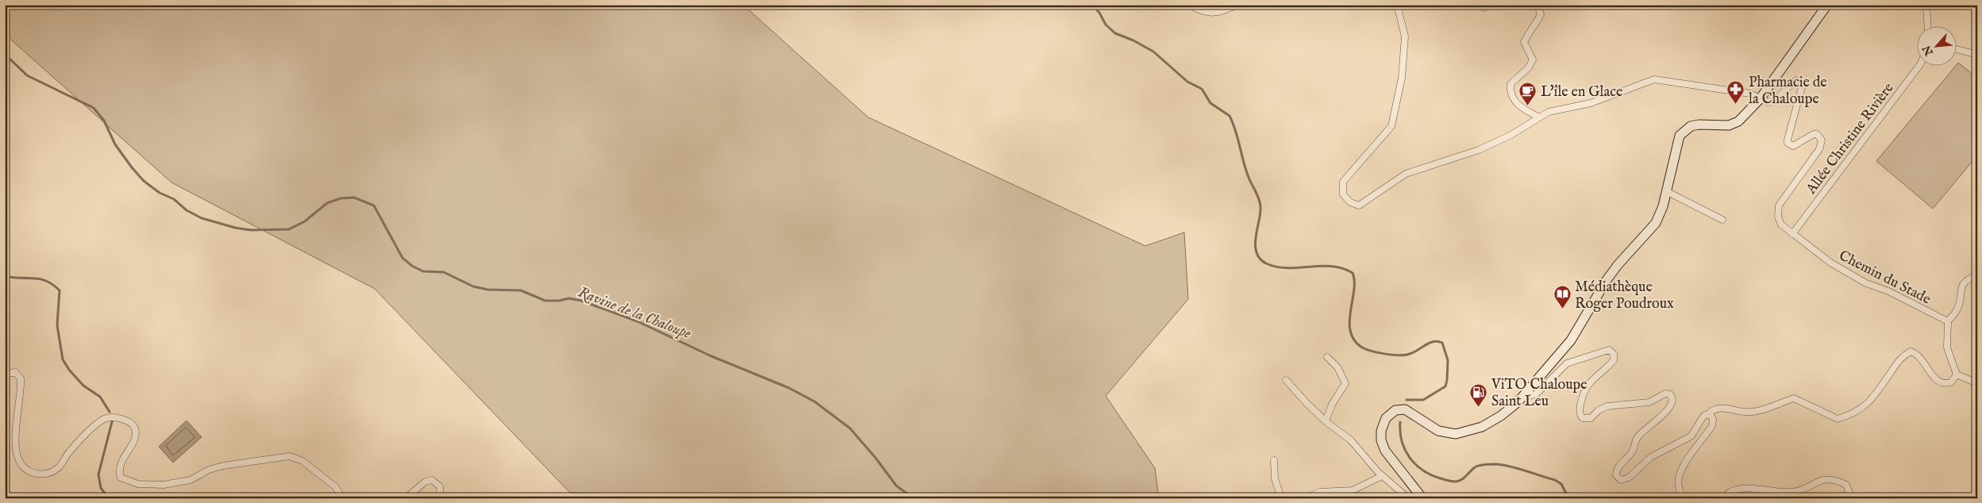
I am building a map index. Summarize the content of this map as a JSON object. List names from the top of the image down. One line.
{"streets":{"street":["Allée Christine Rivière","Chemin du Stade"]},"crossings":[["Allée Christine Rivière","Chemin du Stade"]],"water":["Ravine de la Chaloupe"],"places":{"pharmacy":["Pharmacie de la Chaloupe"],"cafe":["L'île en Glace"],"library":["Médiathèque Roger Poudroux"],"fuel station":["ViTO Chaloupe Saint Leu"]},"north":"bottom left"}
